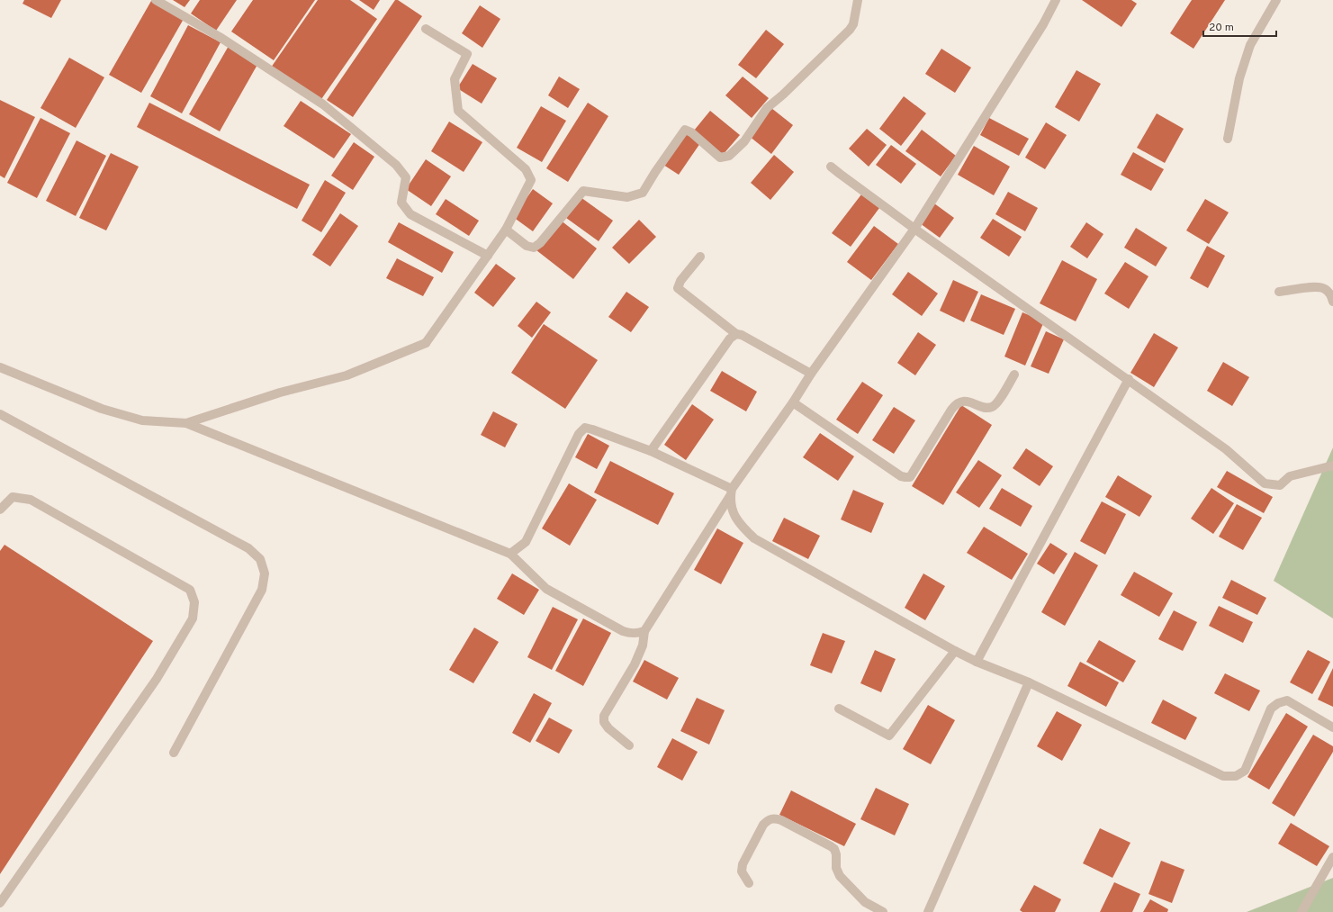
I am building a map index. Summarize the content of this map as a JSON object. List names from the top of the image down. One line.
{"scale_bar":"20 m"}
